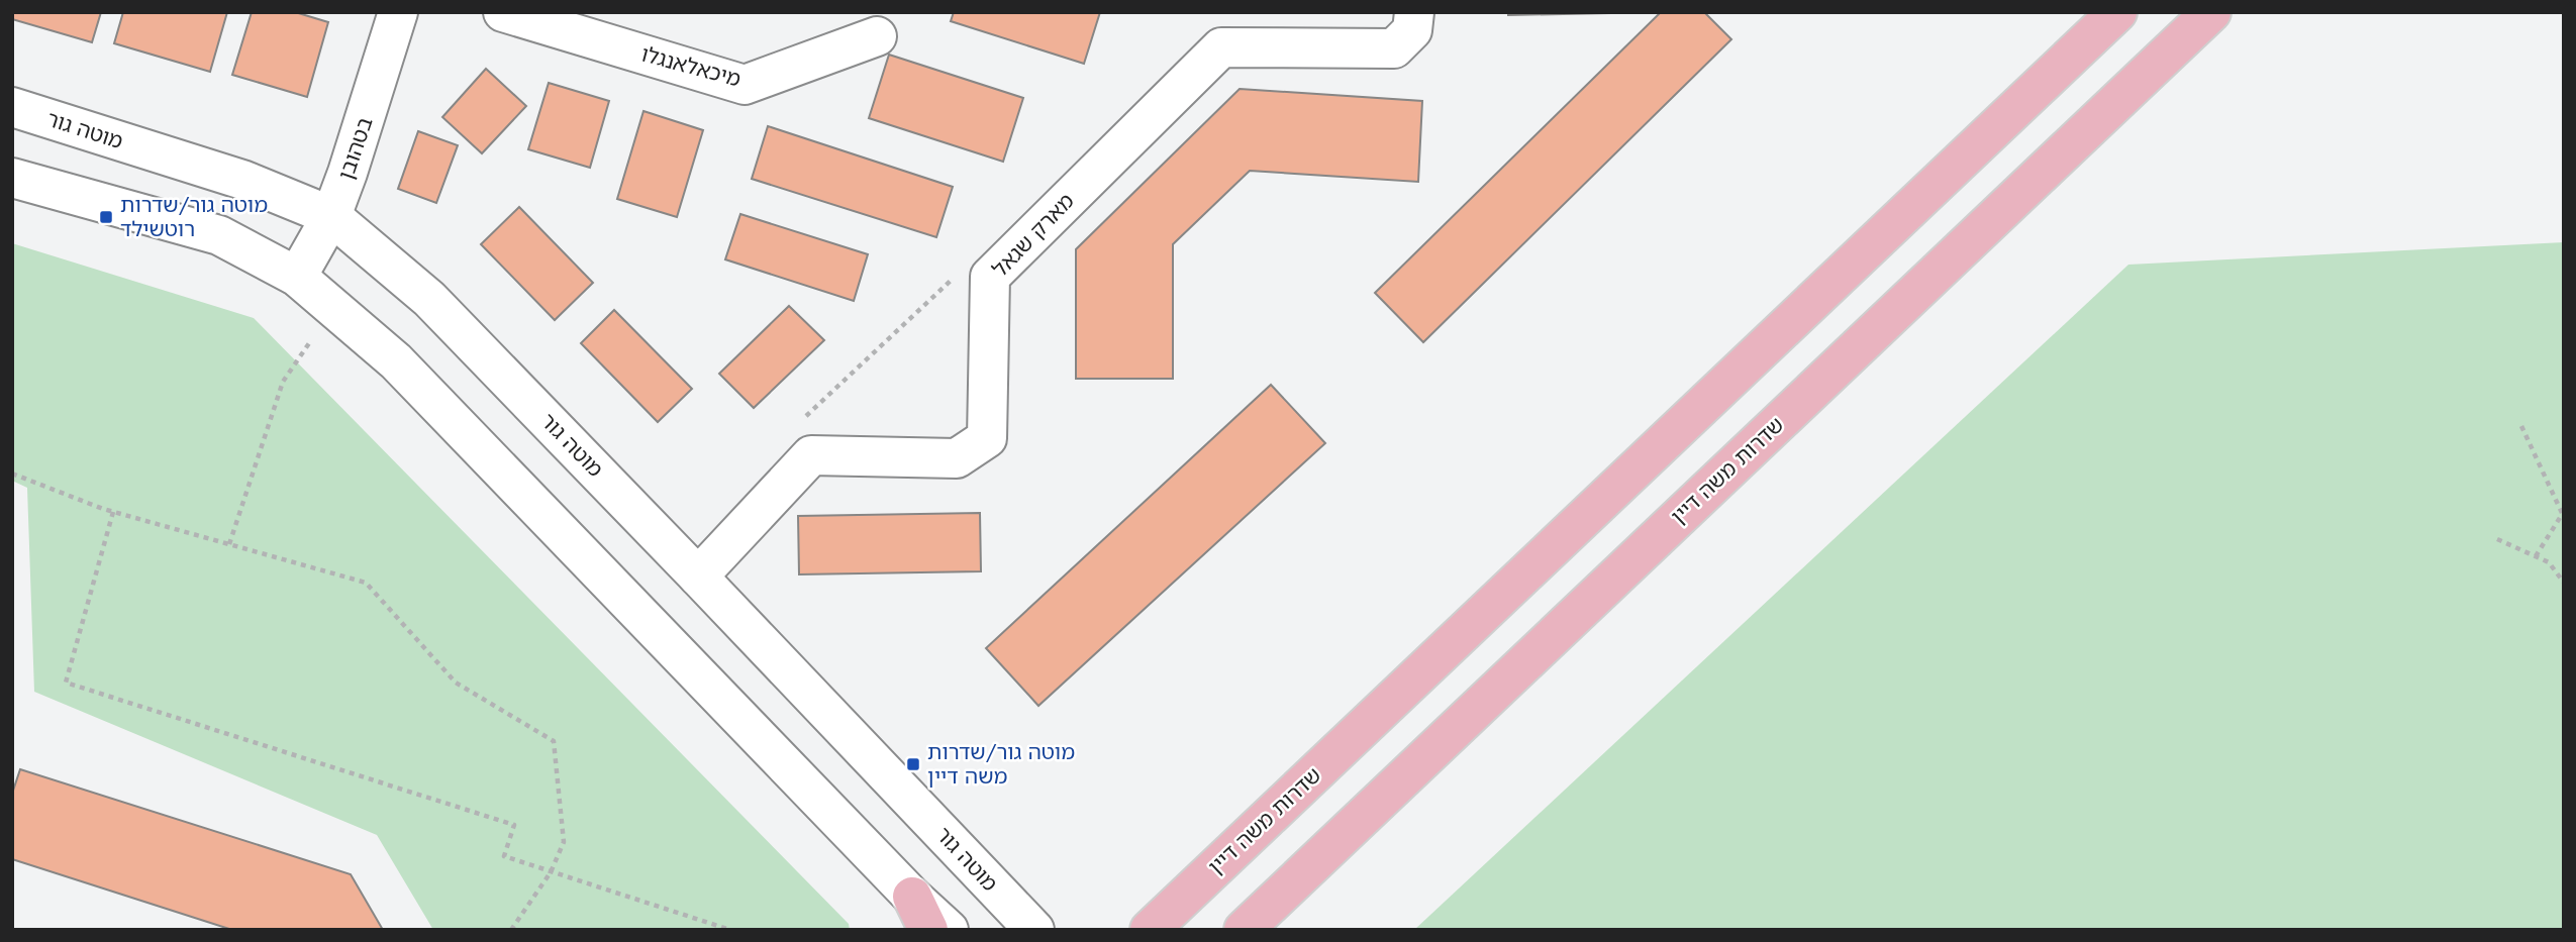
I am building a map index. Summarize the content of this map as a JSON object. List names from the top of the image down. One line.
{"streets":{"main road":["שדרות משה דיין"],"street":["מיכאלאנגלו","מוטה גור","בטהובן","מארק שגאל"]},"crossings":[["מוטה גור","בטהובן"],["מוטה גור","מארק שגאל"]],"places":{"transit":["מוטה גור/שדרות רוטשילד","מוטה גור/שדרות משה דיין"]}}
